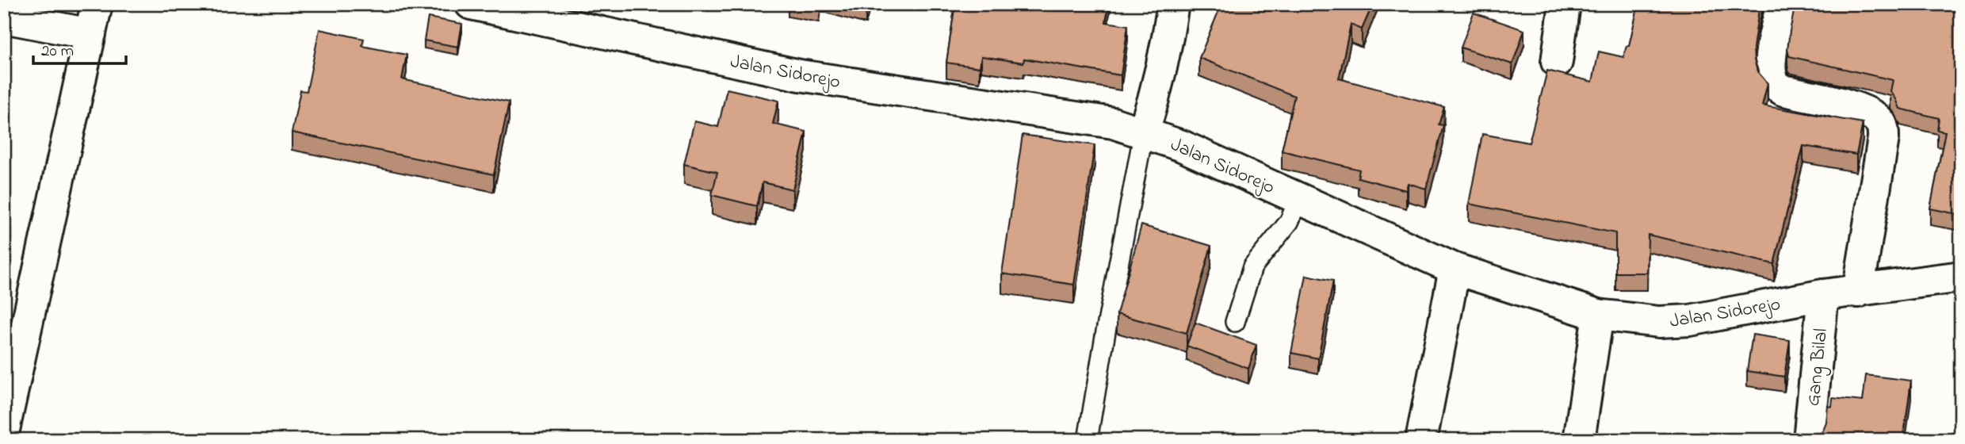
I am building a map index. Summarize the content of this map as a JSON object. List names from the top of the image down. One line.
{"streets":{"street":["Jalan Sidorejo","Gang Bilal"]},"crossings":[["Jalan Sidorejo","Gang Bilal"]],"scale_bar":"20 m"}
